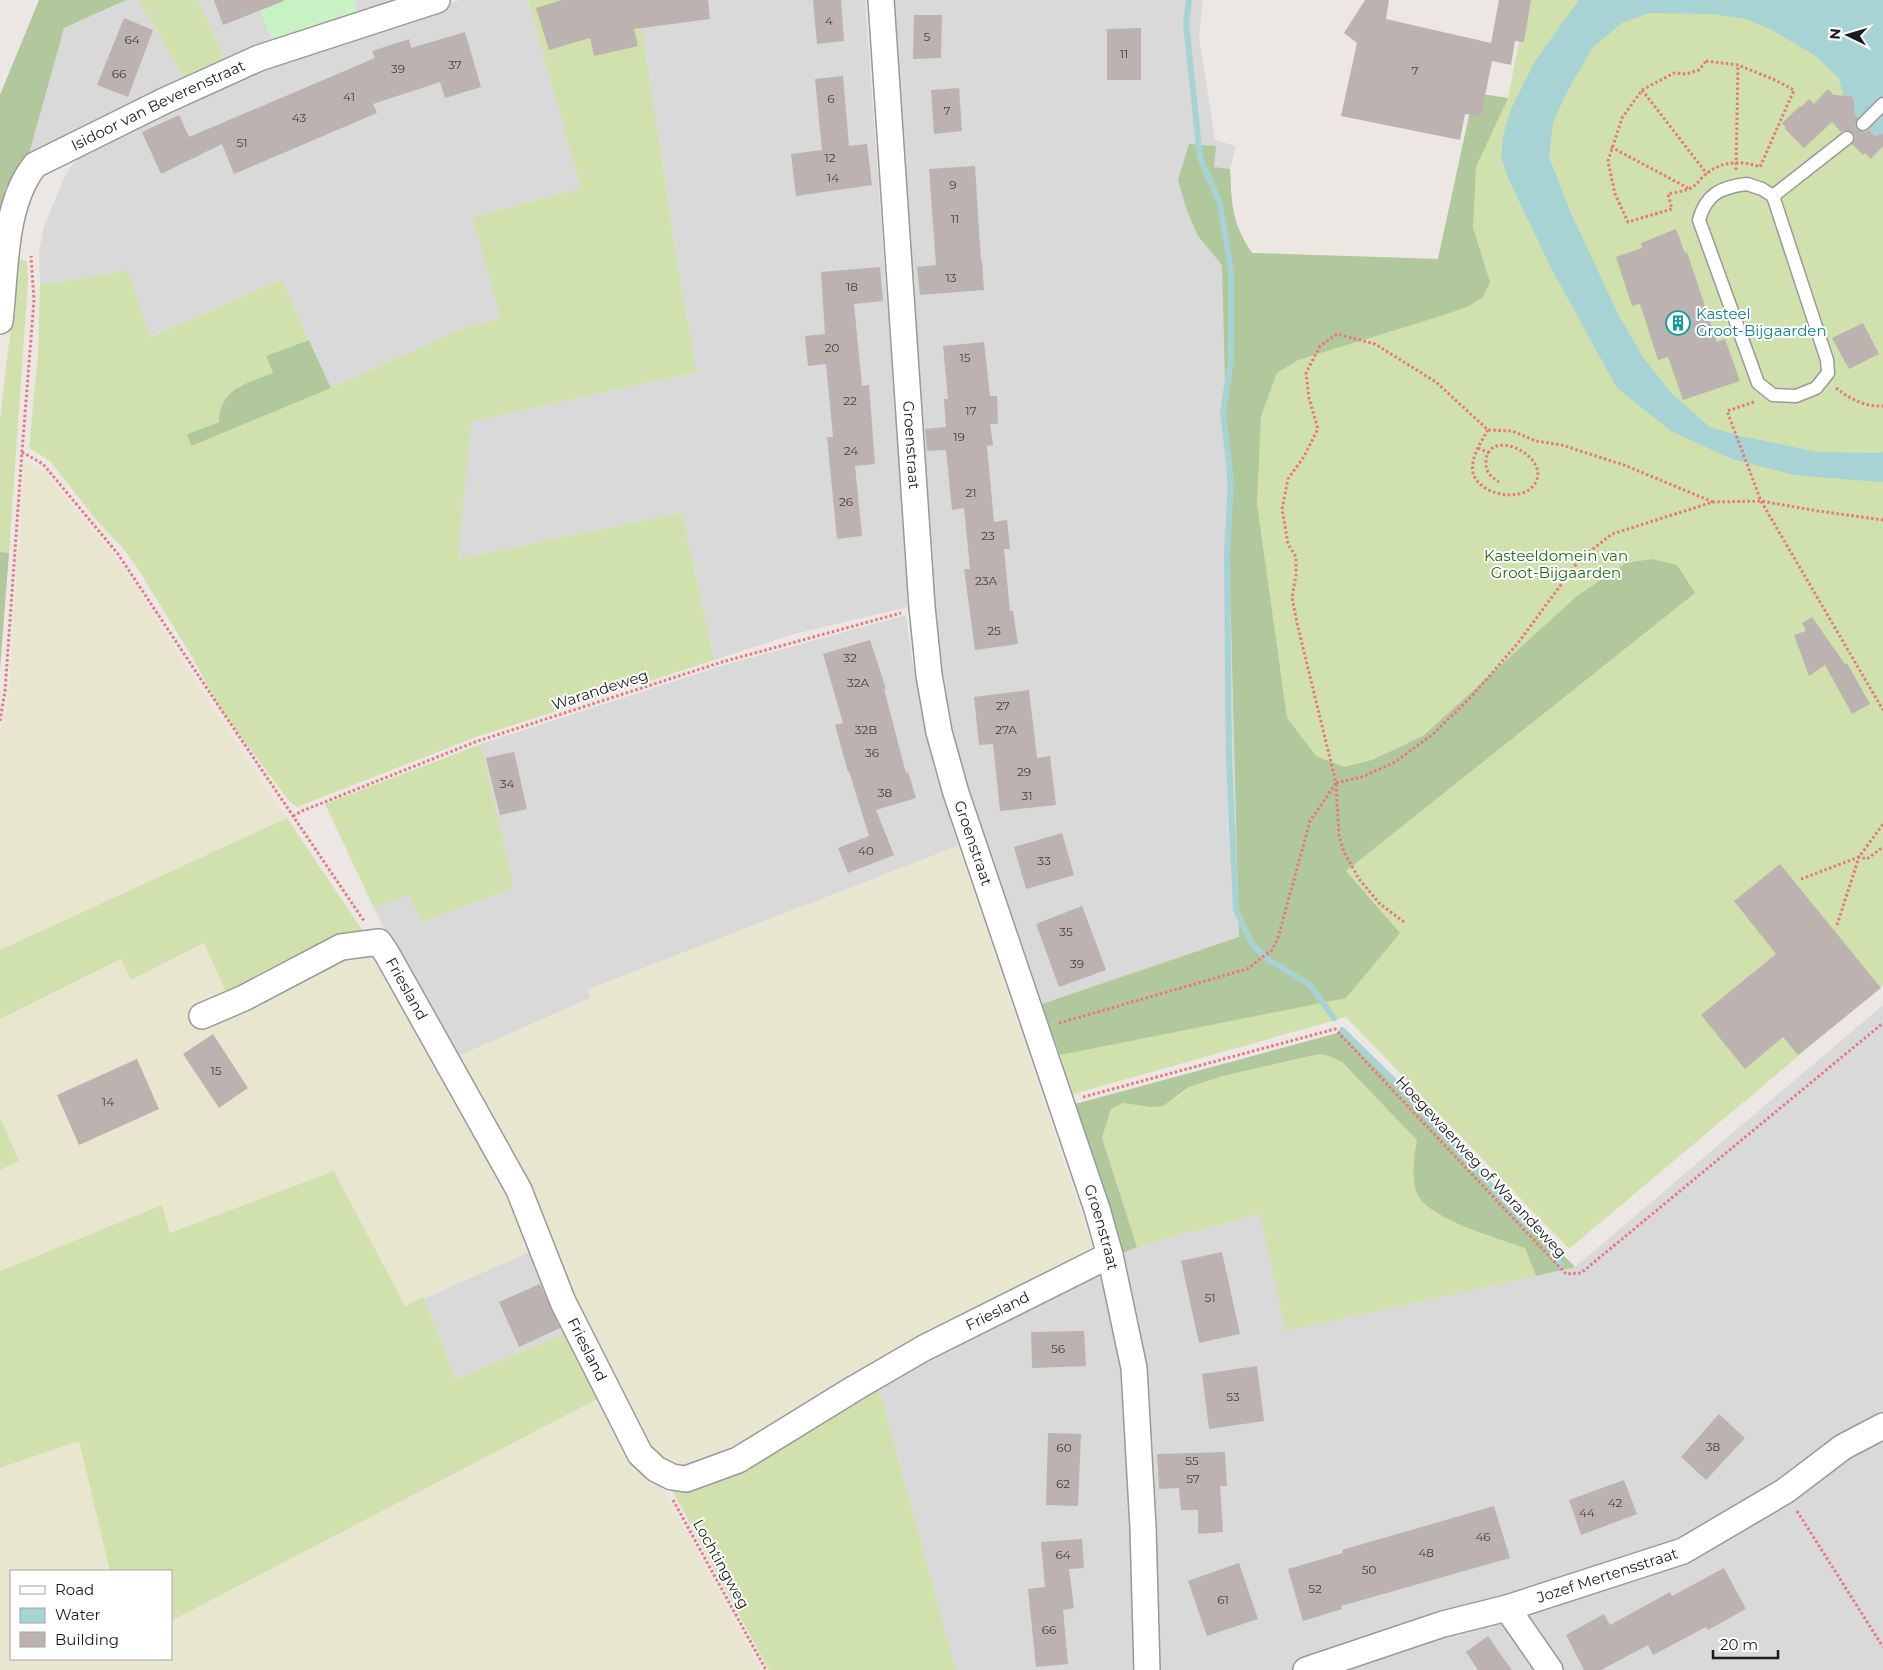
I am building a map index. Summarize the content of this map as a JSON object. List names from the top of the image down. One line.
{"streets":{"street":["Isidoor van Beverenstraat","Groenstraat","Friesland","Jozef Mertensstraat"],"path":["Warandeweg","Hoegewaerweg of Warandeweg","Lochtingweg"]},"crossings":[["Groenstraat","Warandeweg"],["Groenstraat","Friesland"],["Groenstraat","Hoegewaerweg of Warandeweg"]],"parks":["Kasteeldomein van Groot-Bijgaarden"],"places":{"building":["Kasteel Groot-Bijgaarden"]},"house_numbers":["4","5","64","11","37","39","7","66","41","6","7","43","51","12","14","9","11","13","18","20","15","22","17","19","24","21","26","23","23A","25","32","32A","27","32B","27A","36","29","34","38","31","40","33","35","39","15","14","51","56","53","38","60","55","57","62","42","44","46","48","64","50","52","61","66"],"legend":["Road","Water","Building"],"scale_bar":"20 m","north":"left"}
